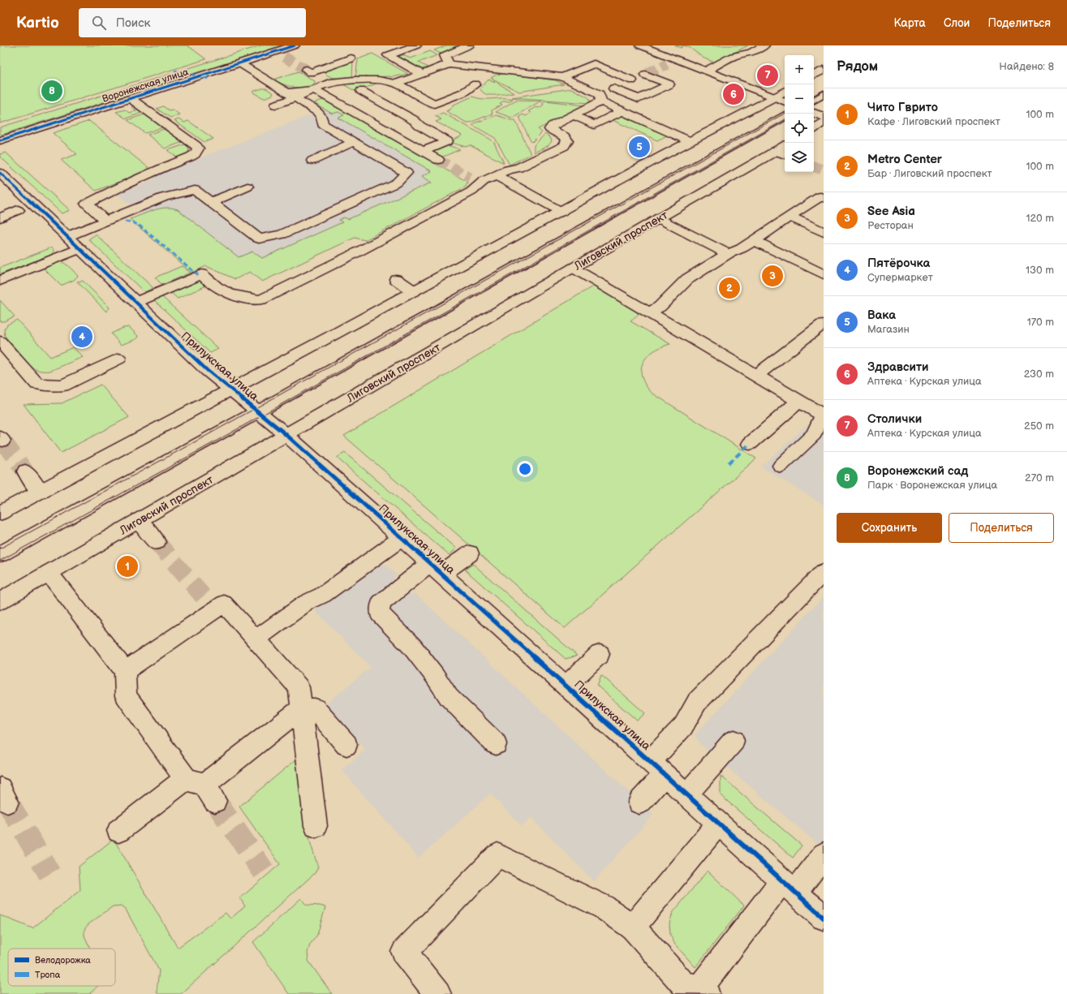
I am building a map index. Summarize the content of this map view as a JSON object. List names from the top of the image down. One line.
{"streets":{"main road":["Воронежская улица","Лиговский проспект","Прилукская улица"]},"crossings":[["Лиговский проспект","Прилукская улица"]],"legend":["Велодорожка","Тропа"],"page":{"header":"Kartio","search":"Поиск","nav":["Карта","Слои","Поделиться"],"heading":["Рядом","Найдено: 8"],"map_buttons":["+","−"],"pins":["7","8","6","5","3","2","4","1"],"list":[{"mark":"1","name":"Чито Гврито","note":"Кафе · Лиговский проспект","value":"100 m"},{"mark":"2","name":"Metro Center","note":"Бар · Лиговский проспект","value":"100 m"},{"mark":"3","name":"See Asia","note":"Ресторан","value":"120 m"},{"mark":"4","name":"Пятёрочка","note":"Супермаркет","value":"130 m"},{"mark":"5","name":"Вака","note":"Магазин","value":"170 m"},{"mark":"6","name":"Здравсити","note":"Аптека · Курская улица","value":"230 m"},{"mark":"7","name":"Столички","note":"Аптека · Курская улица","value":"250 m"},{"mark":"8","name":"Воронежский сад","note":"Парк · Воронежская улица","value":"270 m"}],"buttons":["Сохранить","Поделиться"]}}
